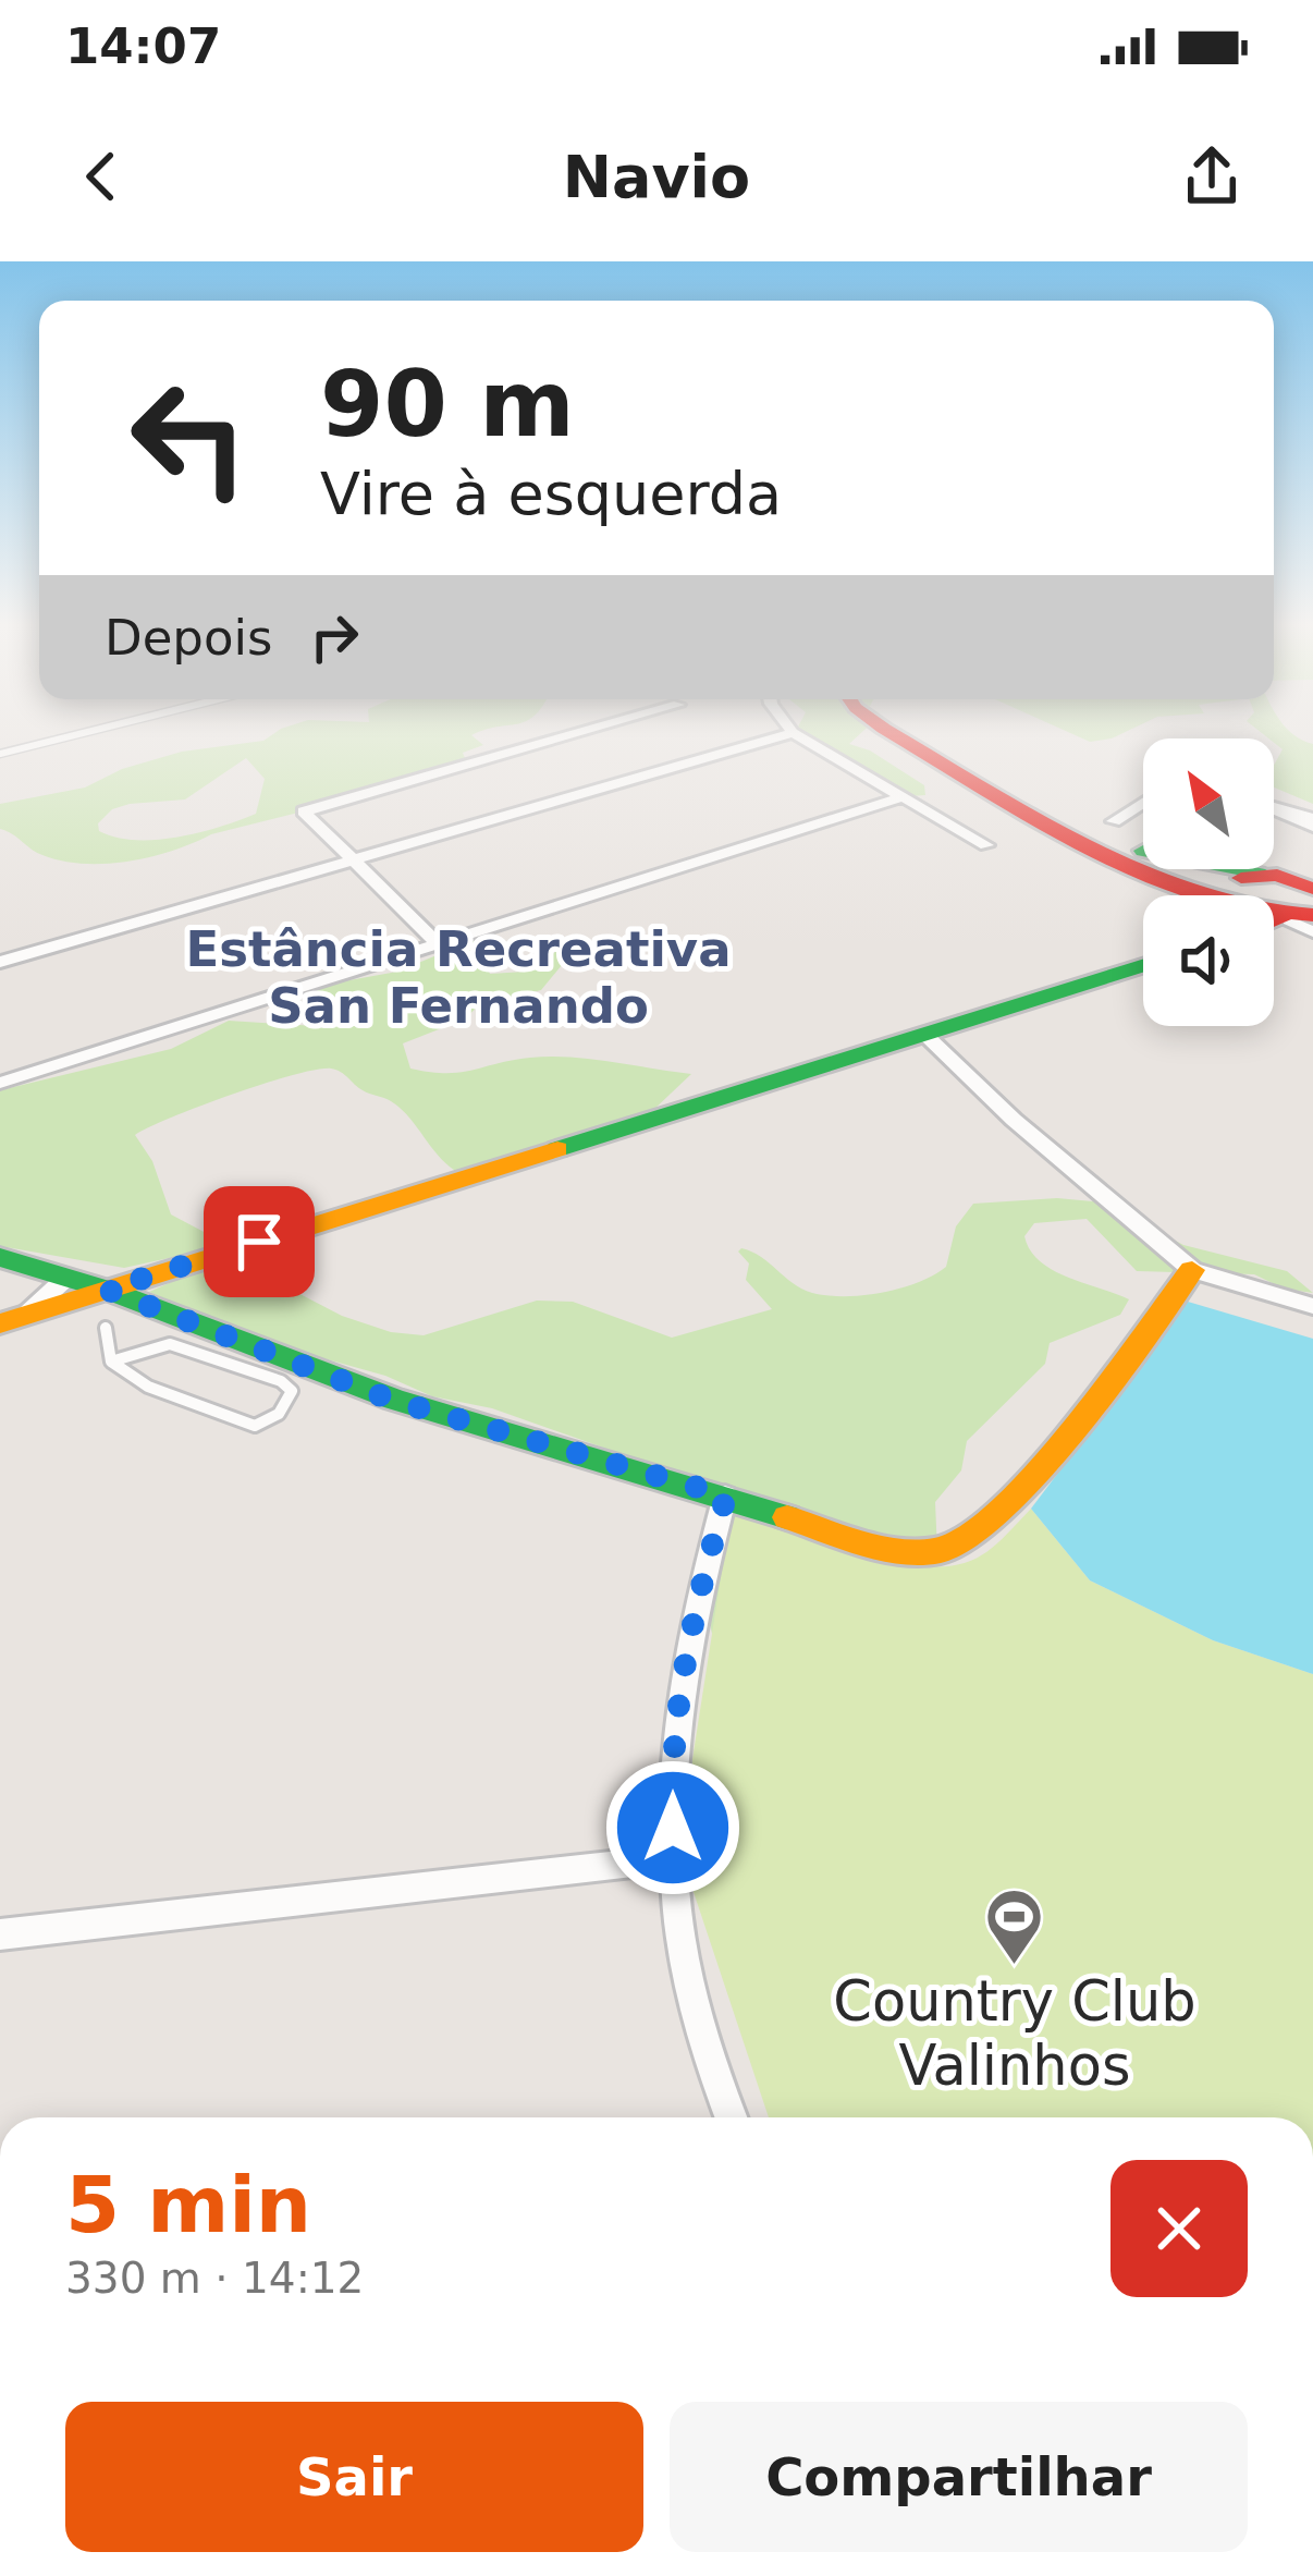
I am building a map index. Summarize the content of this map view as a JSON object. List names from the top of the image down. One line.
{"districts":["Estância Recreativa San Fernando"],"places":{"sports":["Country Club Valinhos"]},"north":"top left","page":{"status":"14:07","header":"Navio","turn":["90 m","Vire à esquerda"],"then":"Depois","heading":["5 min","330 m · 14:12"],"buttons":["Sair","Compartilhar"]}}
